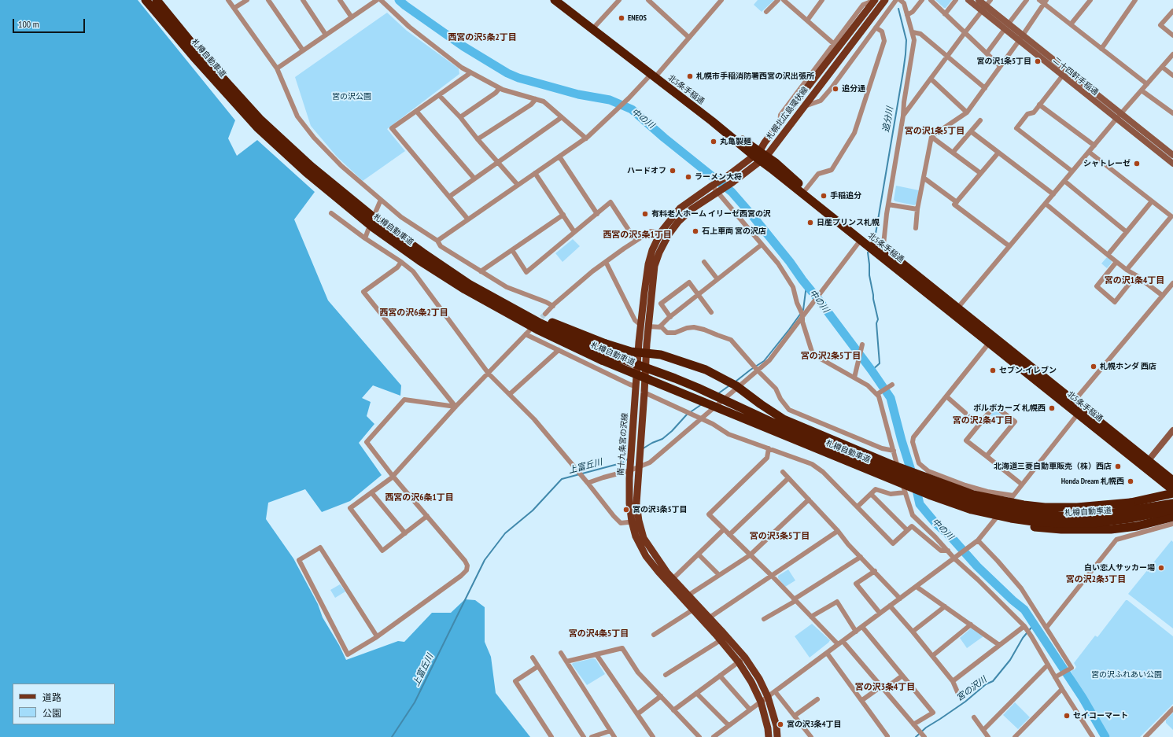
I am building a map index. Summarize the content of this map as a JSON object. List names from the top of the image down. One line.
{"streets":{"highway":["札樽自動車道","北5条手稲通"],"main road":["札幌北広島環状線","南十九条宮の沢線"],"street":["二十四軒手稲通"]},"crossings":[["北5条手稲通","札幌北広島環状線"],["北5条手稲通","南十九条宮の沢線"],["札幌北広島環状線","南十九条宮の沢線"]],"districts":["西宮の沢5条2丁目","宮の沢1条5丁目","西宮の沢5条1丁目","宮の沢1条4丁目","西宮の沢6条2丁目","宮の沢2条5丁目","宮の沢2条4丁目","西宮の沢6条1丁目","宮の沢3条5丁目","宮の沢2条3丁目","宮の沢4条5丁目","宮の沢3条4丁目"],"water":["中の川","追分川","上富丘川","宮の沢川"],"parks":["宮の沢公園","宮の沢ふれあい公園"],"places":["ENEOS","宮の沢1条5丁目","札幌市手稲消防署西宮の沢出張所","追分通","丸亀製麺","シャトレーゼ","ハードオフ","ラーメン大将","手稲追分","有料老人ホーム イリーゼ西宮の沢","日産プリンス札幌","石上車両 宮の沢店","札幌ホンダ 西店","セブン-イレブン","ボルボカーズ 札幌西","北海道三菱自動車販売（株）西店","Honda Dream 札幌西","宮の沢3条5丁目","白い恋人サッカー場","セイコーマート","宮の沢3条4丁目"],"legend":["道路","公園"],"scale_bar":"100 m"}
